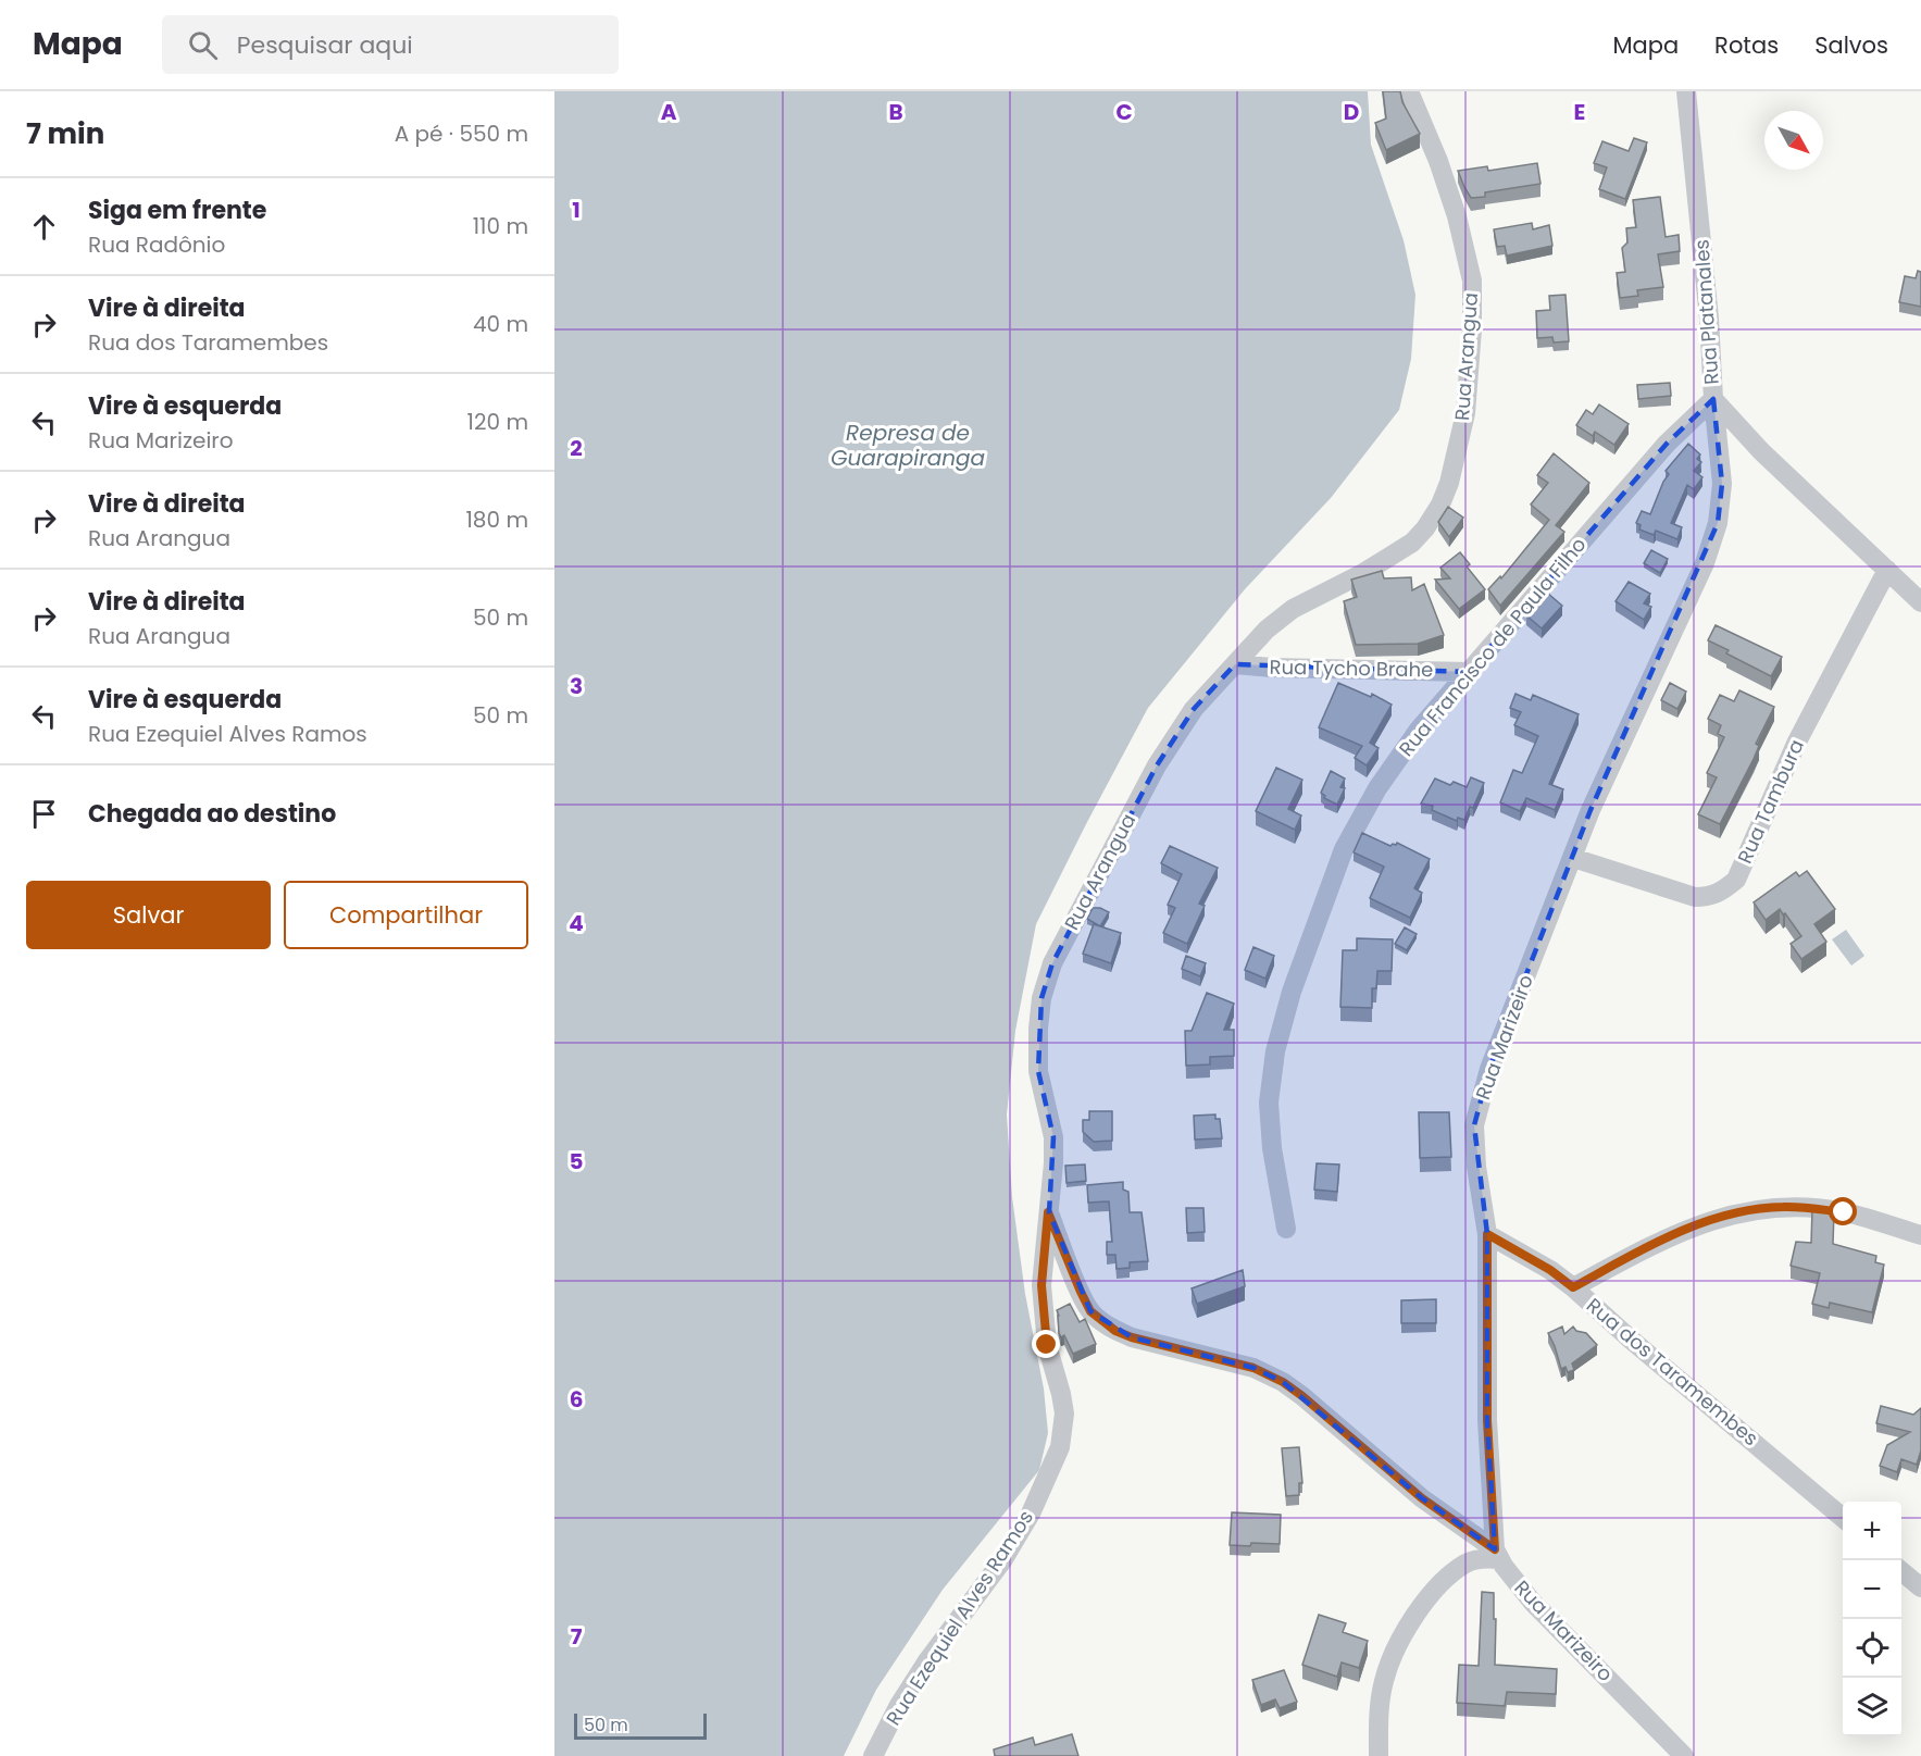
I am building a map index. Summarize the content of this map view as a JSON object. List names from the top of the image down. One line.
{"streets":{"street":["Rua Platanales","Rua Arangua","Rua Francisco de Paula Filho","Rua Tycho Brahe","Rua Tambura","Rua Marizeiro","Rua dos Taramembes","Rua Ezequiel Alves Ramos"]},"crossings":[["Rua Platanales","Rua Francisco de Paula Filho"],["Rua Platanales","Rua Tambura"],["Rua Platanales","Rua Marizeiro"],["Rua Arangua","Rua Tycho Brahe"],["Rua Arangua","Rua Marizeiro"],["Rua Arangua","Rua Ezequiel Alves Ramos"],["Rua Francisco de Paula Filho","Rua Tycho Brahe"],["Rua Francisco de Paula Filho","Rua Marizeiro"],["Rua Tambura","Rua Marizeiro"],["Rua Marizeiro","Rua dos Taramembes"]],"water":["Represa de Guarapiranga"],"scale_bar":"50 m","north":"bottom right","page":{"header":"Mapa","search":"Pesquisar aqui","nav":["Mapa","Rotas","Salvos"],"heading":["7 min","A pé · 550 m"],"list":[["Siga em frente","Rua Radônio","110 m"],["Vire à direita","Rua dos Taramembes","40 m"],["Vire à esquerda","Rua Marizeiro","120 m"],["Vire à direita","Rua Arangua","180 m"],["Vire à direita","Rua Arangua","50 m"],["Vire à esquerda","Rua Ezequiel Alves Ramos","50 m"],"Chegada ao destino"],"buttons":["Salvar","Compartilhar"],"map_buttons":["+","−"],"scale":"50 m"},"grid":{"columns":["A","B","C","D","E"],"rows":["1","2","3","4","5","6","7"]}}
